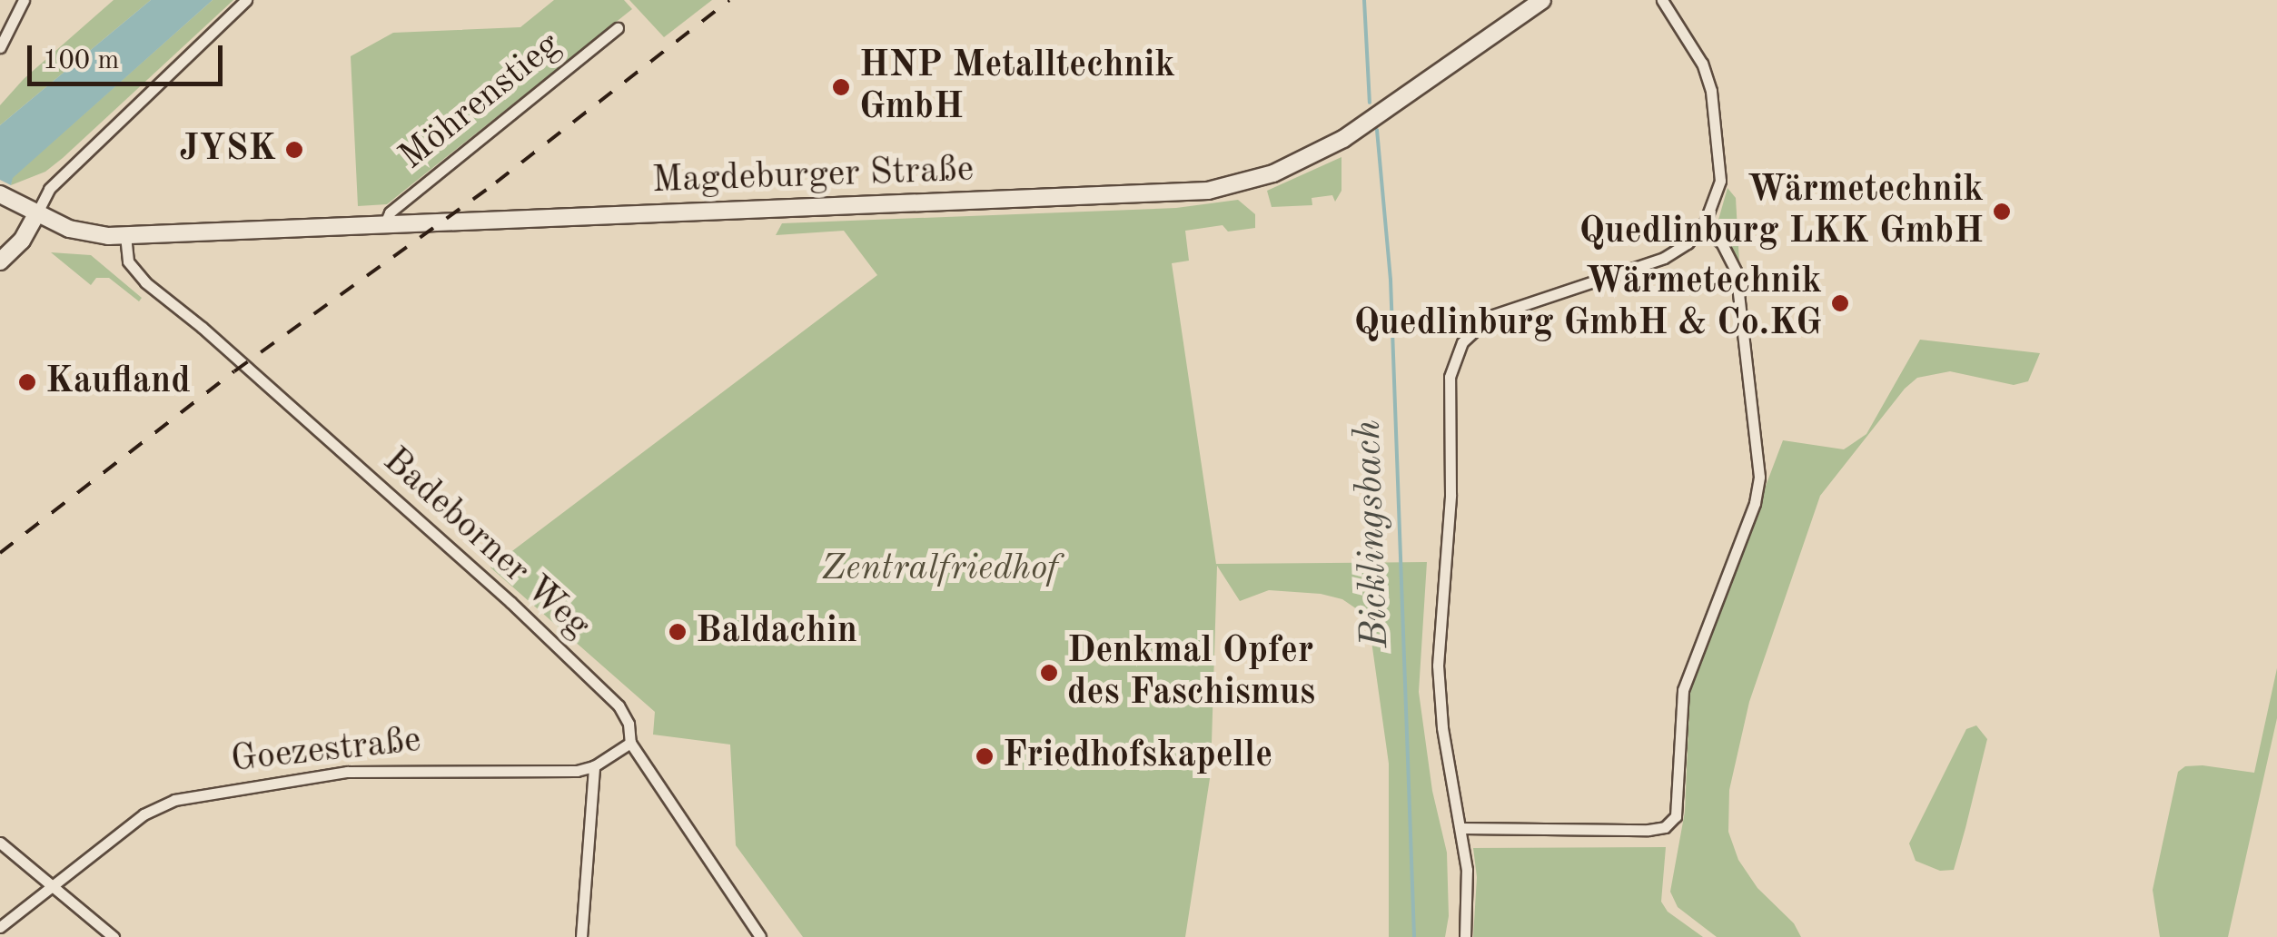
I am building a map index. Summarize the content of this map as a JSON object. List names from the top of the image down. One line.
{"streets":{"main road":["Magdeburger Straße"],"street":["Möhrenstieg","Badeborner Weg","Goezestraße"]},"crossings":[["Möhrenstieg","Magdeburger Straße"],["Magdeburger Straße","Badeborner Weg"],["Badeborner Weg","Goezestraße"]],"water":["Bicklingsbach"],"parks":["Zentralfriedhof"],"places":["HNP Metalltechnik GmbH","JYSK","Wärmetechnik Quedlinburg LKK GmbH","Wärmetechnik Quedlinburg GmbH & Co.KG","Kaufland","Baldachin","Denkmal Opfer des Faschismus","Friedhofskapelle"],"scale_bar":"100 m"}
